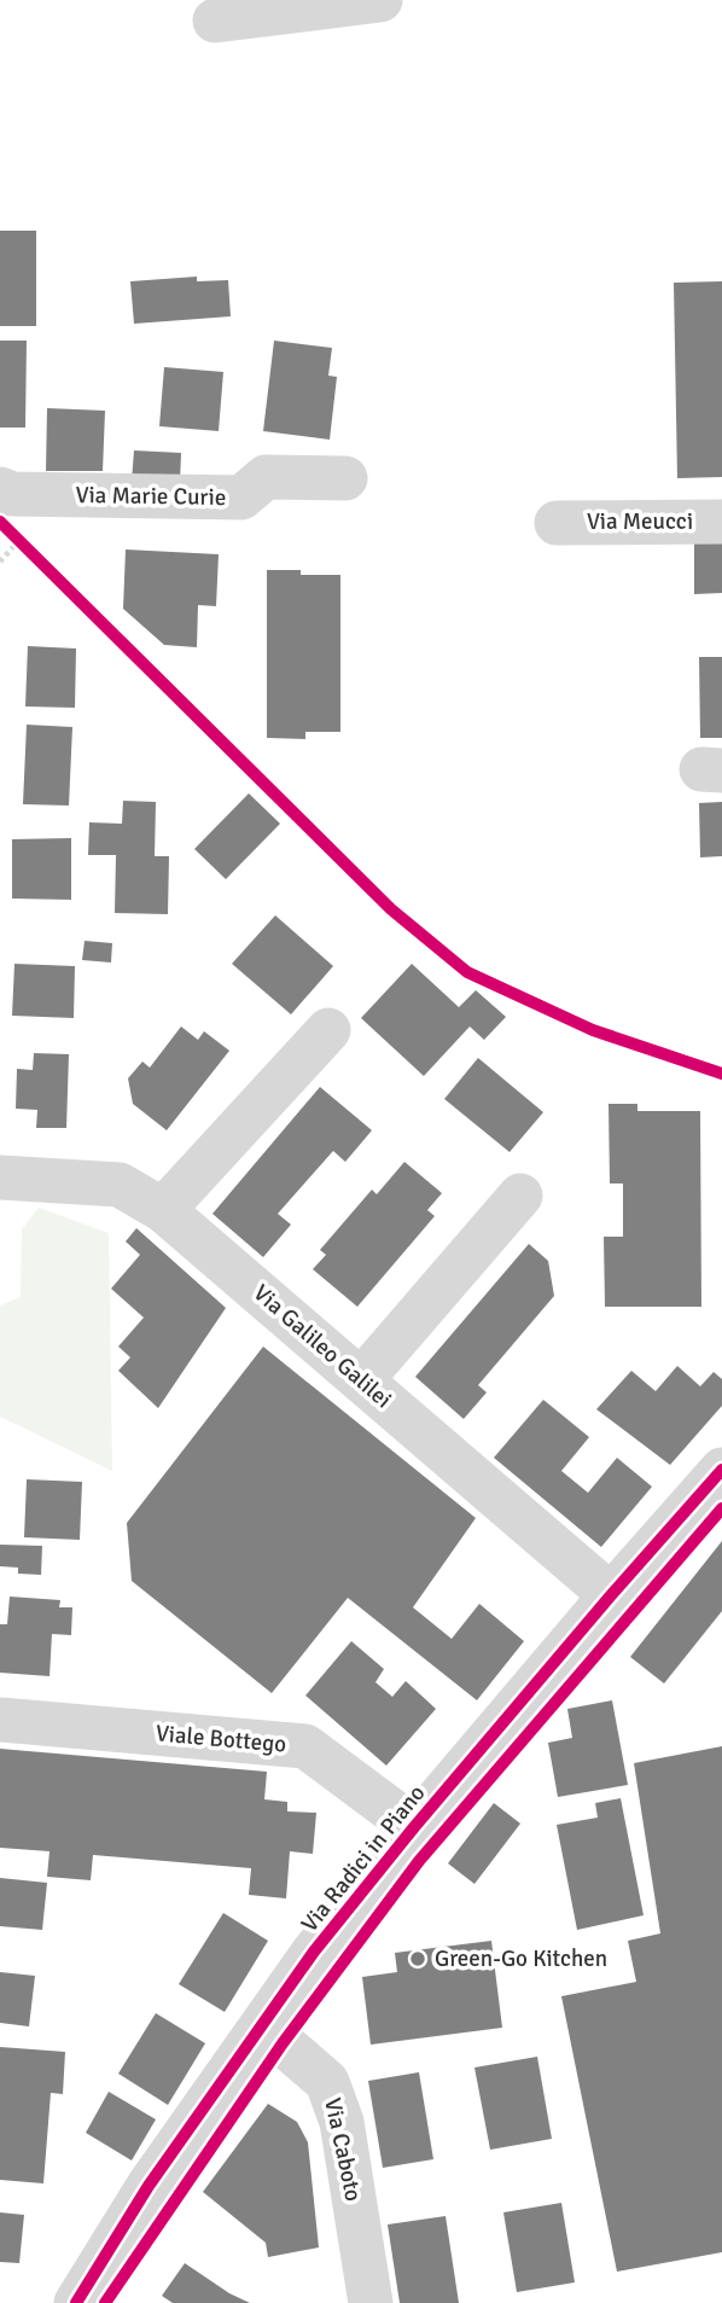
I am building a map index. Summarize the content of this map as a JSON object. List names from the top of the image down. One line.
{"streets":{"street":["Via Marie Curie","Via Meucci","Via Galileo Galilei","Viale Bottego","Via Radici in Piano","Via Caboto"]},"crossings":[["Via Galileo Galilei","Via Radici in Piano"],["Viale Bottego","Via Radici in Piano"],["Via Radici in Piano","Via Caboto"]],"places":["Green-Go Kitchen"]}
